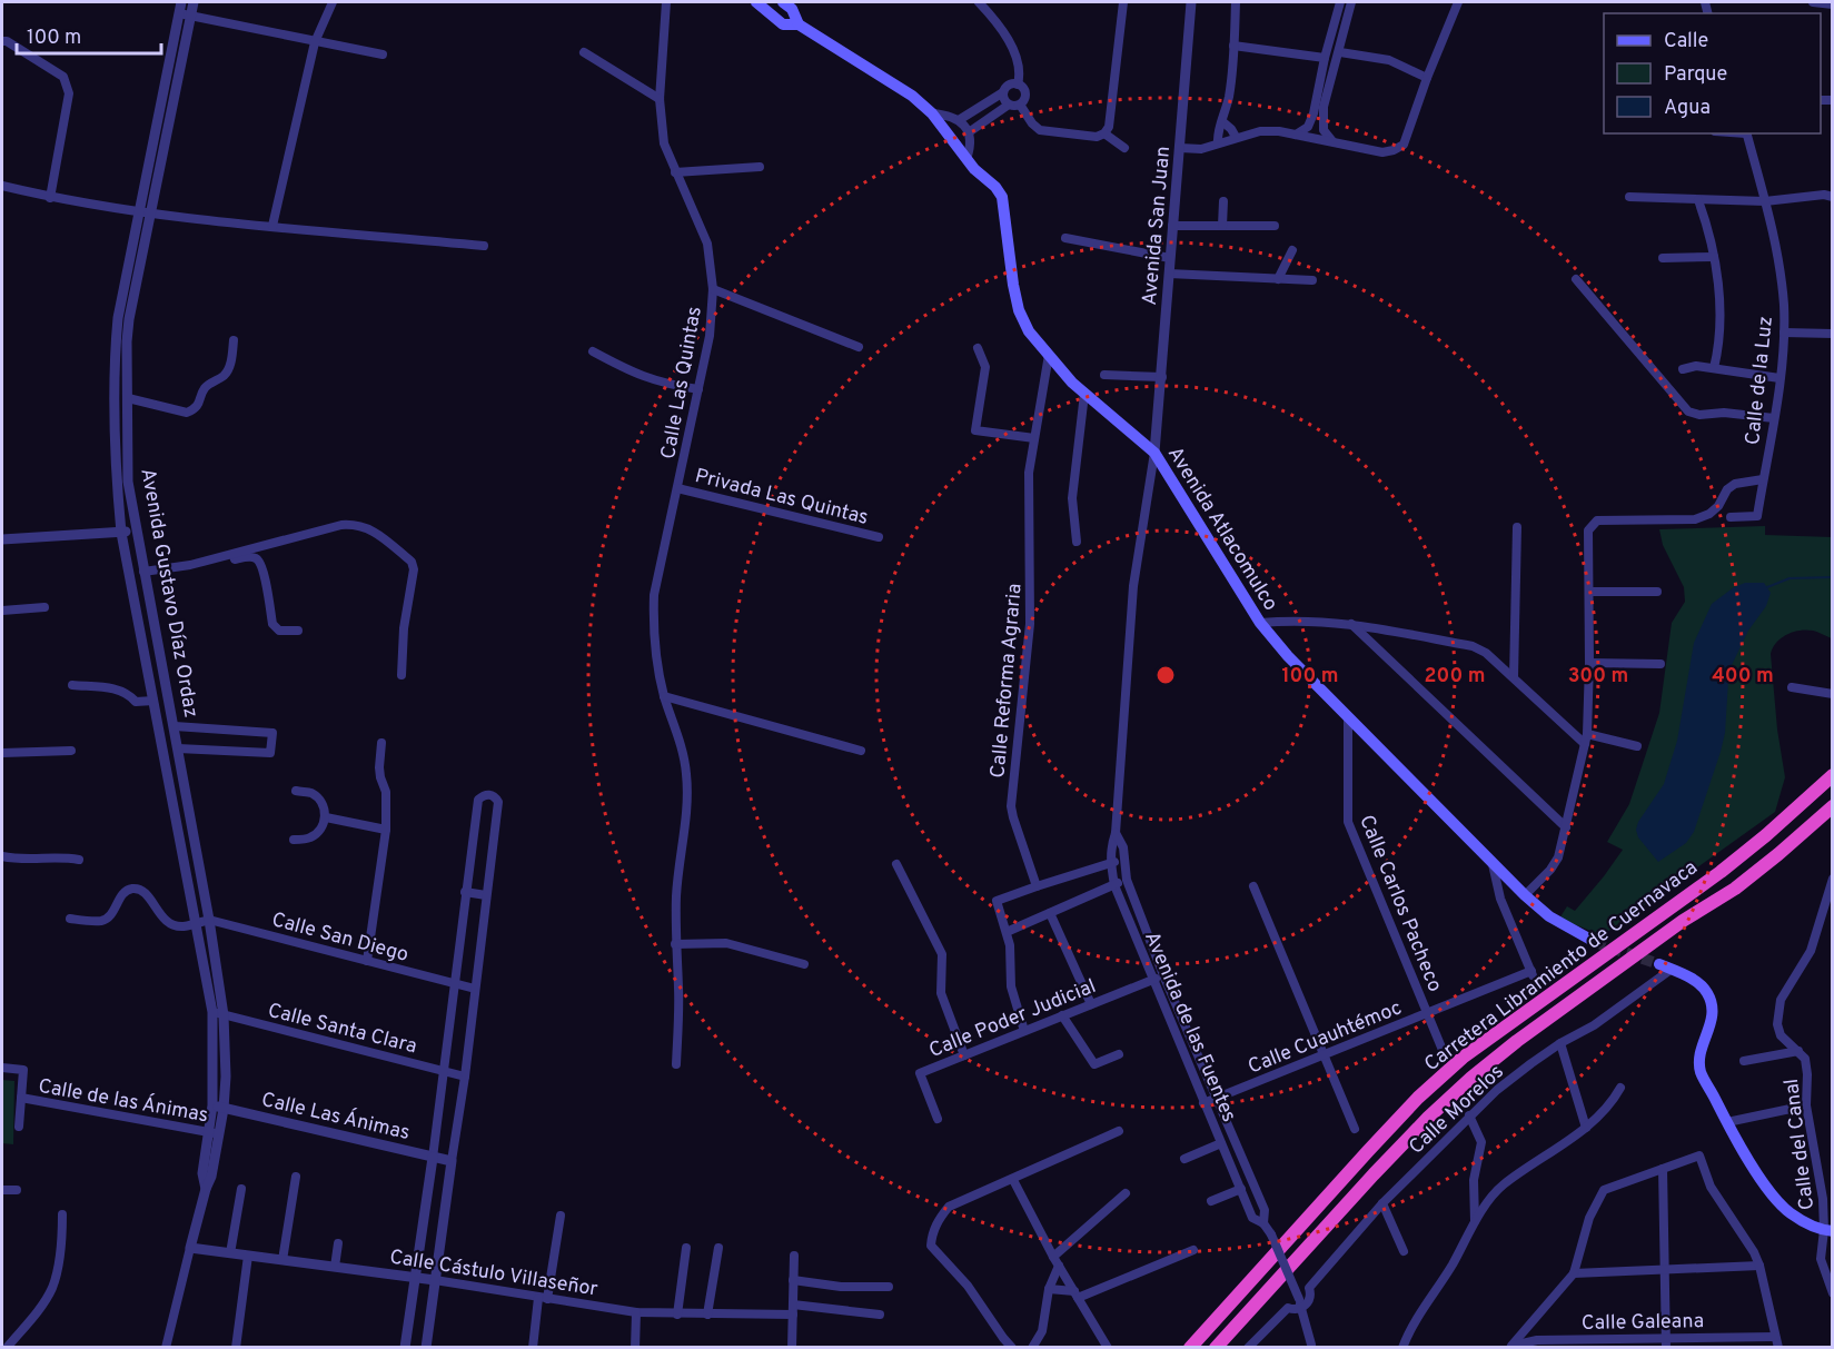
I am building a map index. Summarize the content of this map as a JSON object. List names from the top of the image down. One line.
{"streets":{"highway":["Carretera Libramiento de Cuernavaca"],"main road":["Avenida Atlacomulco"],"street":["Avenida San Juan","Calle de la Luz","Calle Las Quintas","Privada Las Quintas","Avenida Gustavo Díaz Ordaz","Calle Reforma Agraria","Calle Carlos Pacheco","Calle San Diego","Calle Poder Judicial","Avenida de las Fuentes","Calle Santa Clara","Calle Cuauhtémoc","Calle de las Ánimas","Calle Morelos","Calle Las Ánimas","Calle del Canal","Calle Cástulo Villaseñor","Calle Galeana"]},"crossings":[["Avenida San Juan","Avenida Atlacomulco"],["Avenida San Juan","Avenida de las Fuentes"],["Calle Las Quintas","Privada Las Quintas"],["Avenida Atlacomulco","Calle Reforma Agraria"],["Avenida Atlacomulco","Calle Carlos Pacheco"],["Avenida Atlacomulco","Avenida de las Fuentes"],["Avenida Atlacomulco","Calle Cuauhtémoc"],["Avenida Gustavo Díaz Ordaz","Calle San Diego"],["Avenida Gustavo Díaz Ordaz","Calle Santa Clara"],["Avenida Gustavo Díaz Ordaz","Calle de las Ánimas"],["Avenida Gustavo Díaz Ordaz","Calle Las Ánimas"],["Avenida Gustavo Díaz Ordaz","Calle Cástulo Villaseñor"],["Calle Carlos Pacheco","Calle Cuauhtémoc"],["Calle Poder Judicial","Avenida de las Fuentes"],["Avenida de las Fuentes","Calle Cuauhtémoc"],["Avenida de las Fuentes","Calle Morelos"]],"legend":["Calle","Parque","Agua"],"scale_bar":"100 m","rings":["100 m","200 m","300 m","400 m"]}
